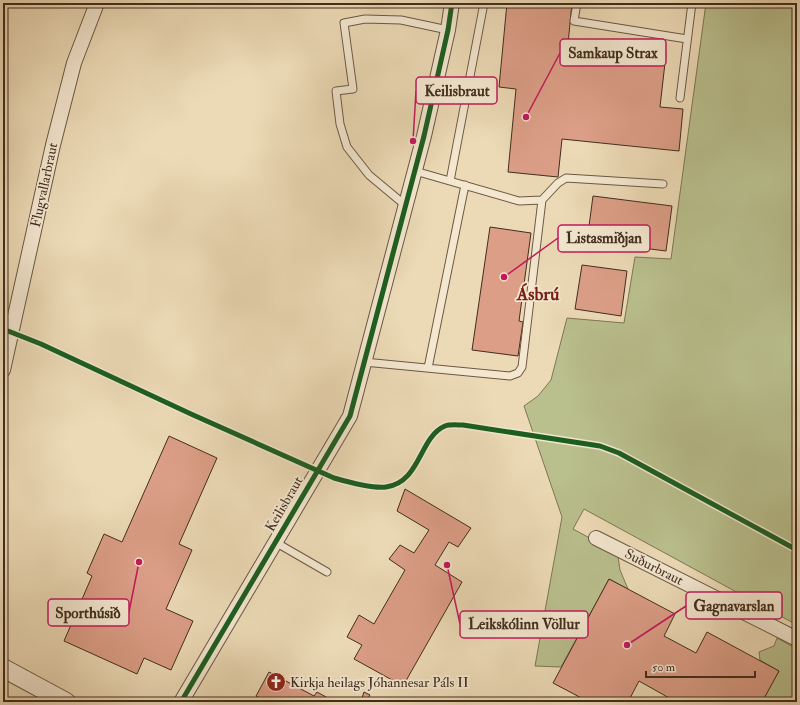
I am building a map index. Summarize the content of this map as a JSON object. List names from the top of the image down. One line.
{"streets":{"street":["Flugvallarbraut","Keilisbraut","Suðurbraut"]},"districts":["Ásbrú"],"places":{"other":["Samkaup Strax","Keilisbraut","Listasmiðjan","Sporthúsið","Leikskólinn Völlur","Gagnavarslan"],"church":["Kirkja heilags Jóhannesar Páls II"]},"scale_bar":"50 m"}
